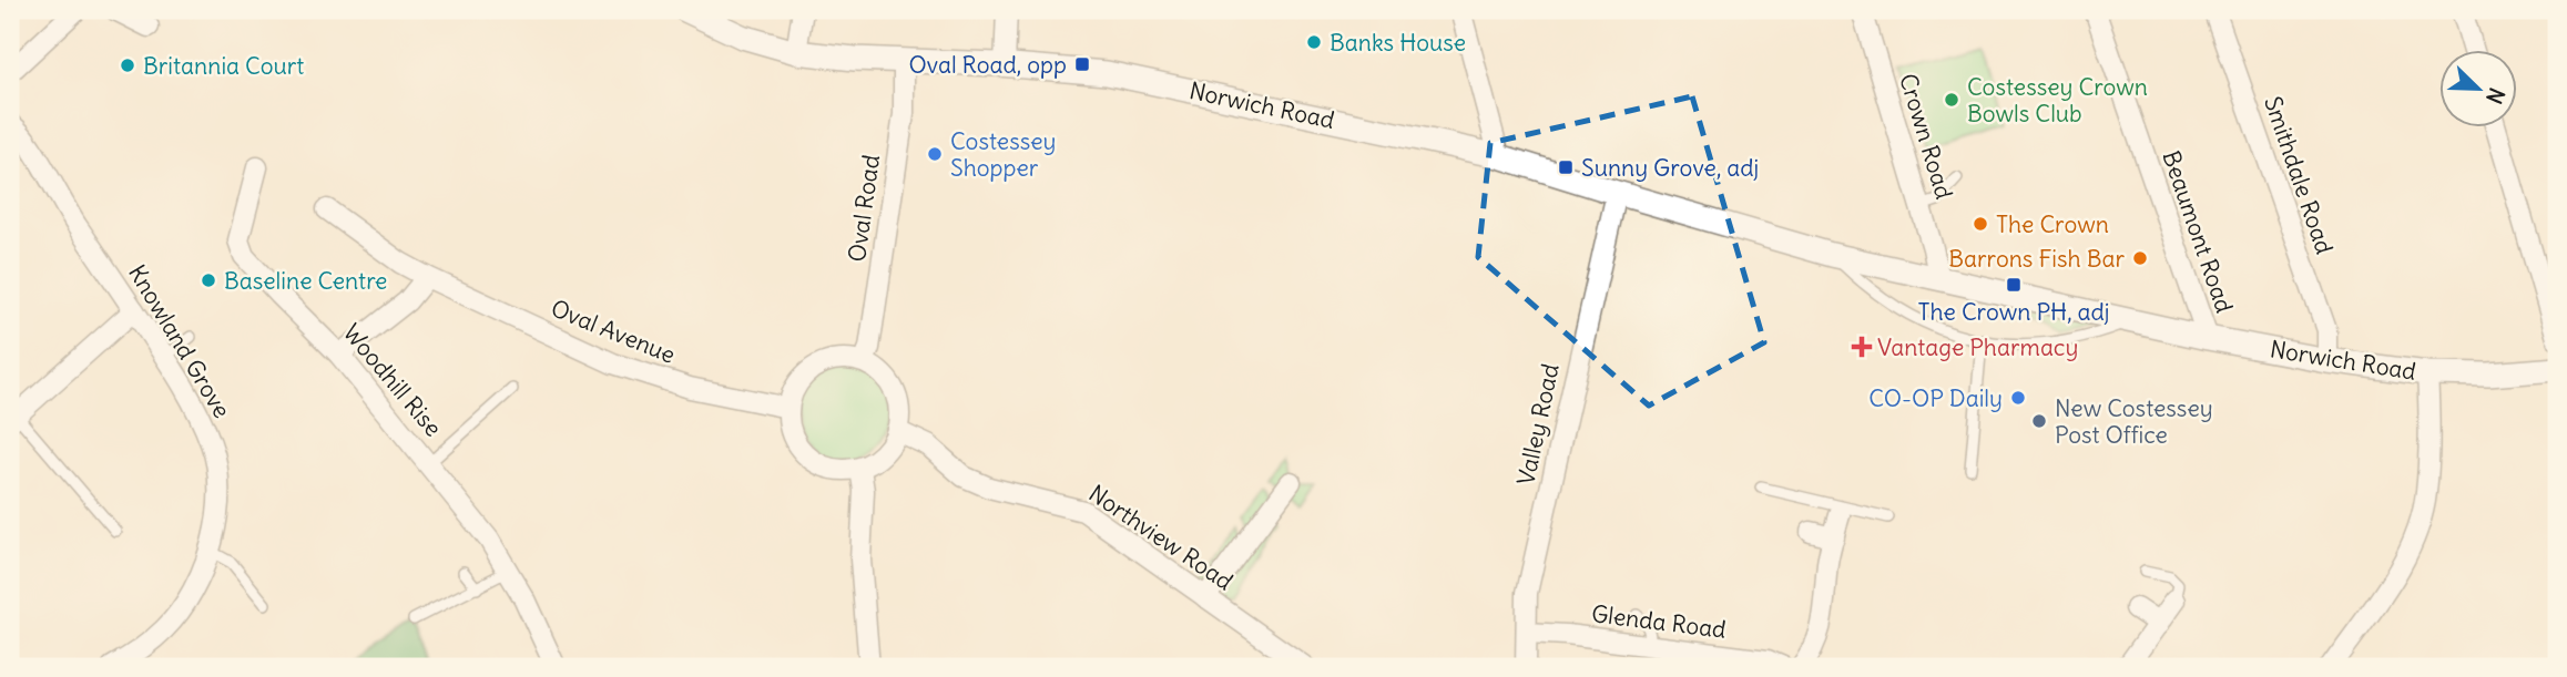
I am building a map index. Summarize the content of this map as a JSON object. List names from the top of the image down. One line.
{"streets":{"street":["Norwich Road","Crown Road","Smithdale Road","Oval Road","Beaumont Road","Oval Avenue","Knowland Grove","Woodhill Rise","Valley Road","Northview Road","Glenda Road"]},"crossings":[["Norwich Road","Crown Road"],["Norwich Road","Smithdale Road"],["Norwich Road","Oval Road"],["Norwich Road","Beaumont Road"],["Norwich Road","Valley Road"],["Oval Road","Oval Avenue"],["Oval Road","Northview Road"],["Oval Avenue","Northview Road"],["Valley Road","Glenda Road"]],"places":{"other":["Banks House","Britannia Court","Costessey Crown Bowls Club","Costessey Shopper","The Crown","Barrons Fish Bar","Baseline Centre","CO-OP Daily","New Costessey Post Office"],"transit":["Oval Road, opp","Sunny Grove, adj","The Crown PH, adj"],"health":["Vantage Pharmacy"]},"north":"bottom right"}
